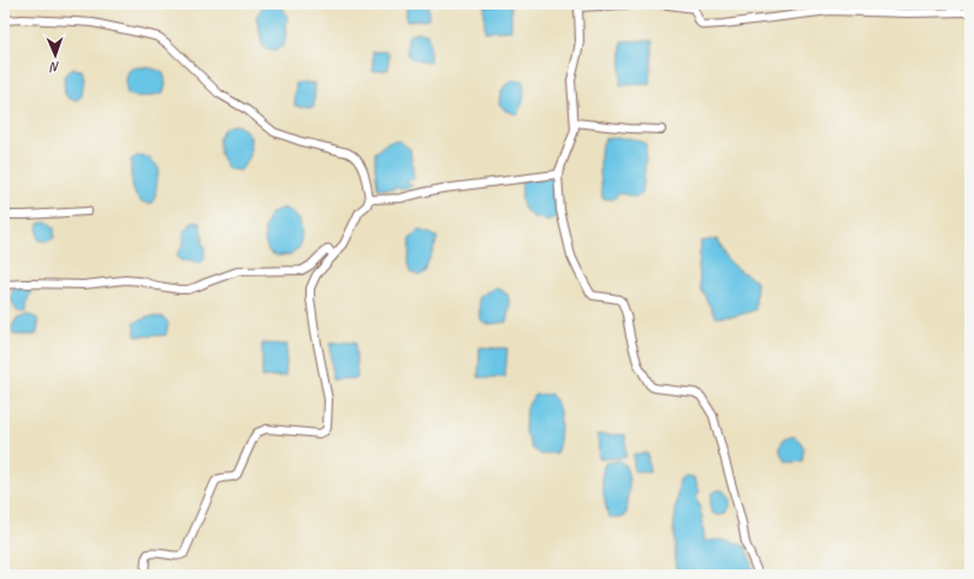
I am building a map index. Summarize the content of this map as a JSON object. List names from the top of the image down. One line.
{"north":"bottom"}
